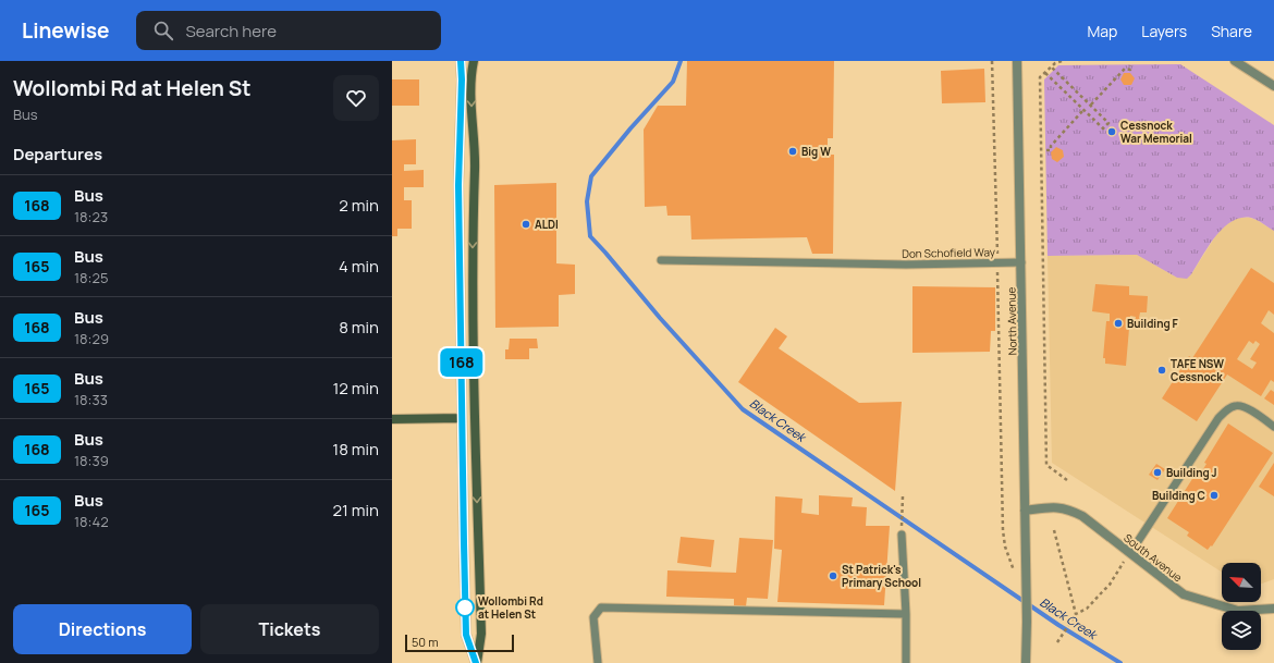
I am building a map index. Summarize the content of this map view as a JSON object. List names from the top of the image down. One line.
{"streets":{"street":["North Avenue","South Avenue"],"lane":["Don Schofield Way"]},"crossings":[["Don Schofield Way","North Avenue"],["North Avenue","South Avenue"]],"water":["Black Creek"],"places":["Cessnock War Memorial","Big W","ALDI","Building F","TAFE NSW Cessnock","Building J","Building C","St Patrick's Primary School","Wollombi Rd at Helen St"],"lines":["bus line 168"],"scale_bar":"50 m","north":"top left","page":{"header":"Linewise","search":"Search here","nav":["Map","Layers","Share"],"heading":[["Wollombi Rd at Helen St","Bus"],"Departures"],"on_map":"168","list":[{"mark":"168","name":"Bus","note":"18:23","value":"2 min"},{"mark":"165","name":"Bus","note":"18:25","value":"4 min"},{"mark":"168","name":"Bus","note":"18:29","value":"8 min"},{"mark":"165","name":"Bus","note":"18:33","value":"12 min"},{"mark":"168","name":"Bus","note":"18:39","value":"18 min"},{"mark":"165","name":"Bus","note":"18:42","value":"21 min"}],"buttons":["Directions","Tickets"],"scale":"50 m"}}
